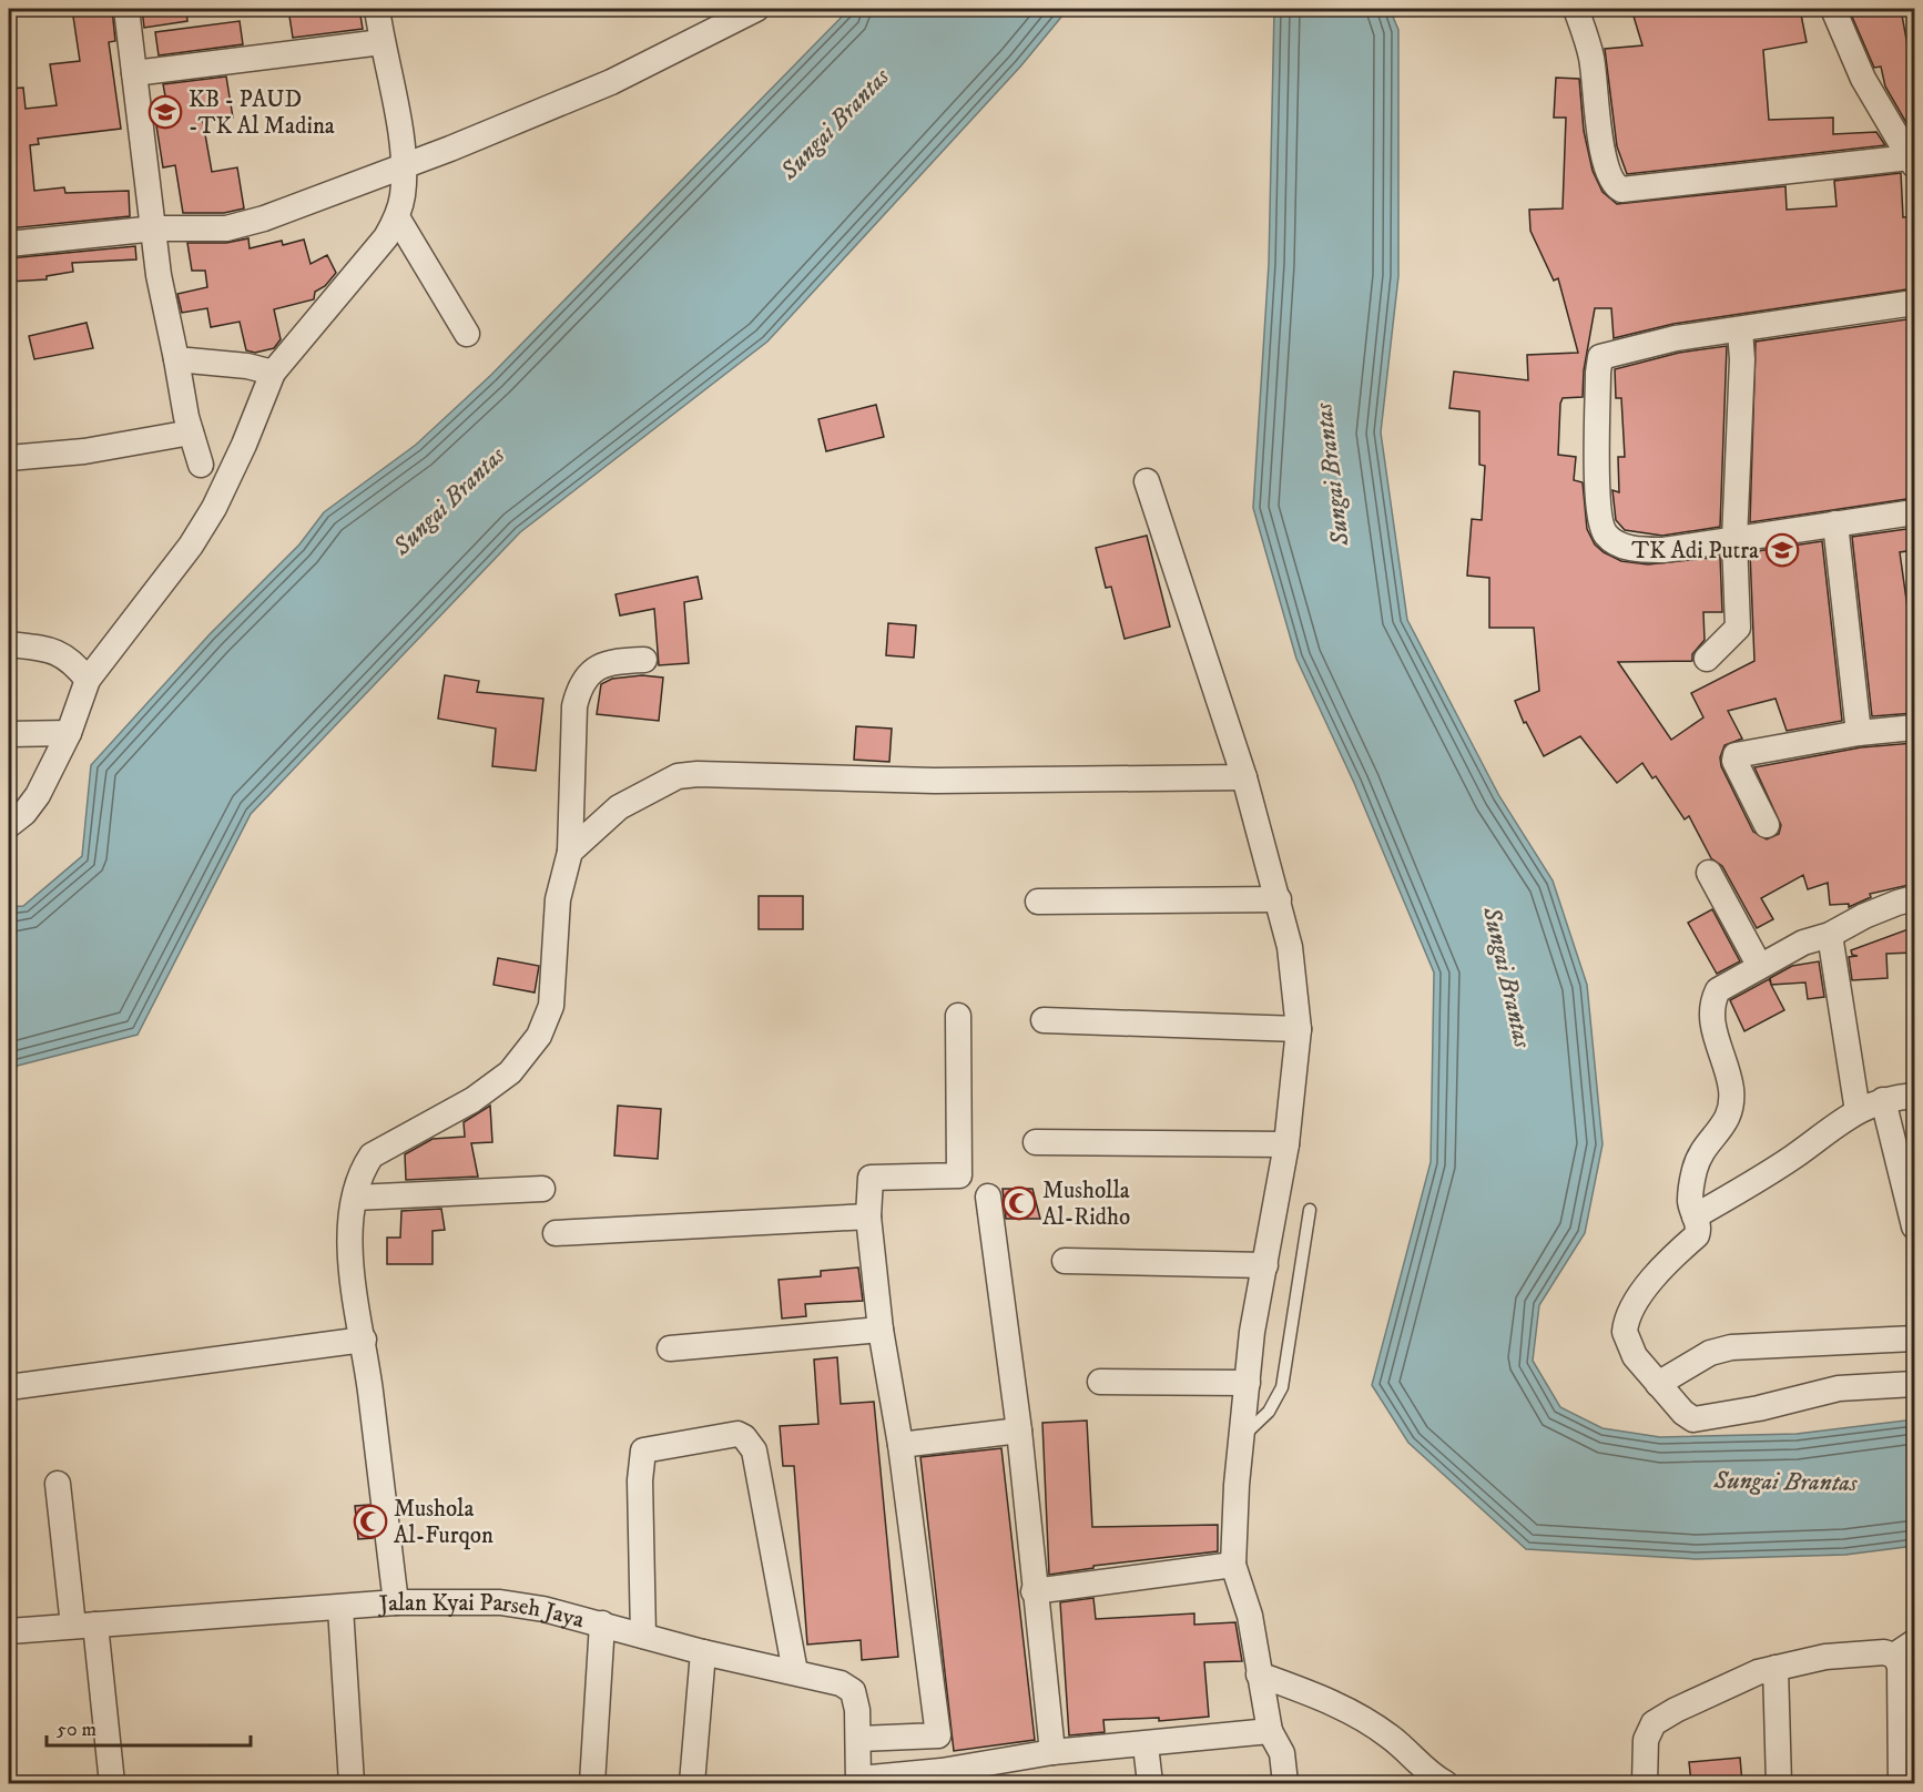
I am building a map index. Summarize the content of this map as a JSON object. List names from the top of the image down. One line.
{"streets":{"street":["Jalan Kyai Parseh Jaya"]},"water":["Sungai Brantas"],"places":{"school or university":["KB - PAUD -TK Al Madina","TK Adi Putra"],"mosque":["Musholla Al-Ridho","Mushola Al-Furqon"]},"scale_bar":"50 m"}
